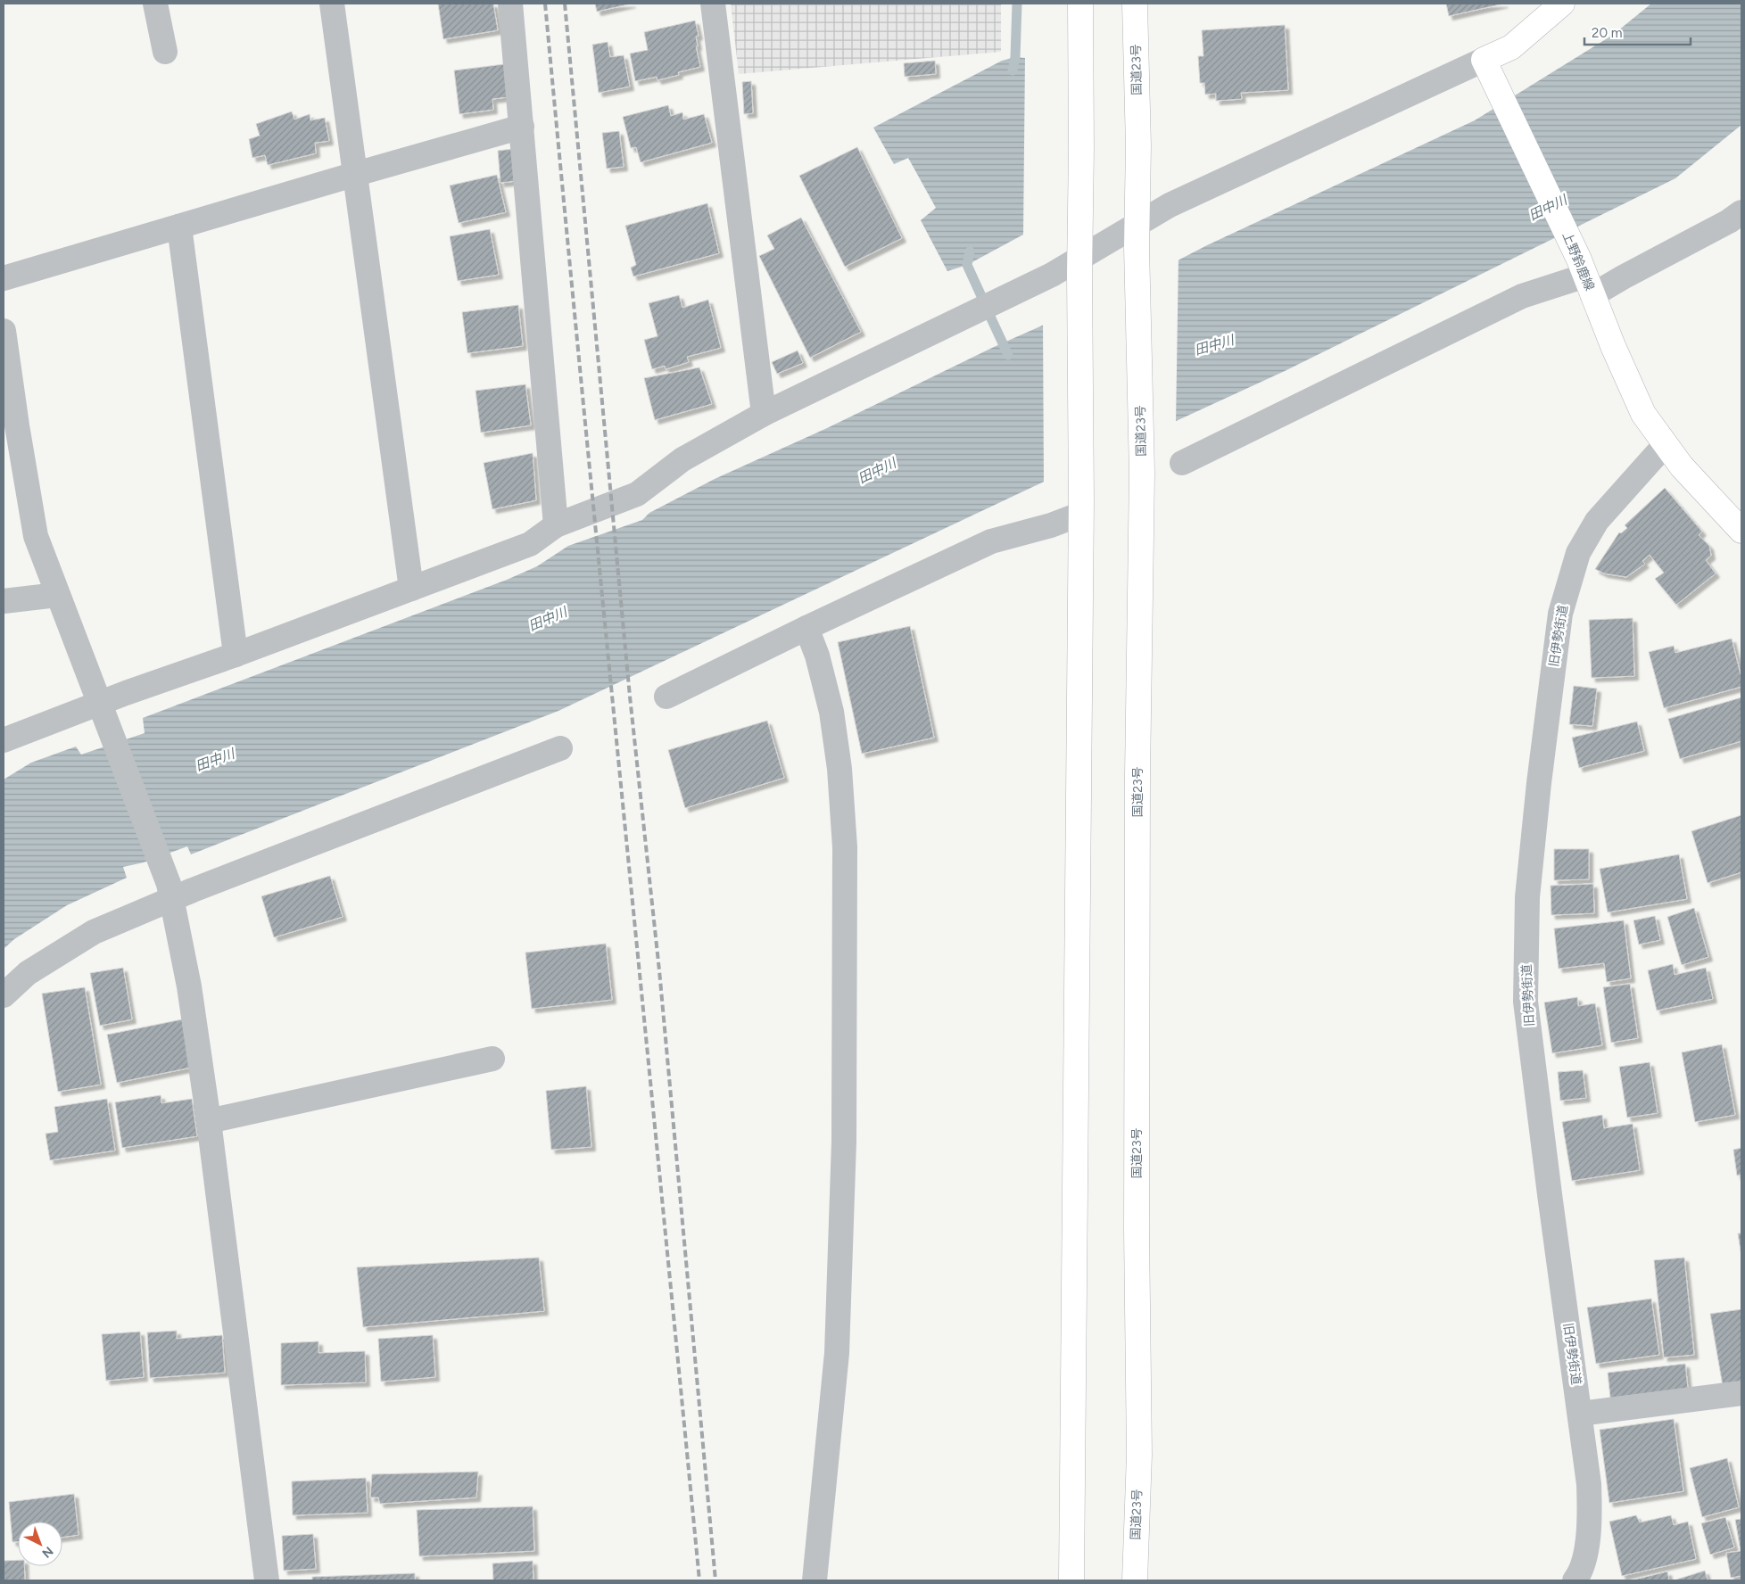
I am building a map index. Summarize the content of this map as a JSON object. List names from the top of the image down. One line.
{"streets":{"main road":["国道23号","上野鈴鹿線"],"street":["旧伊勢街道"]},"crossings":[["上野鈴鹿線","旧伊勢街道"]],"water":["田中川"],"scale_bar":"20 m","north":"bottom right"}
